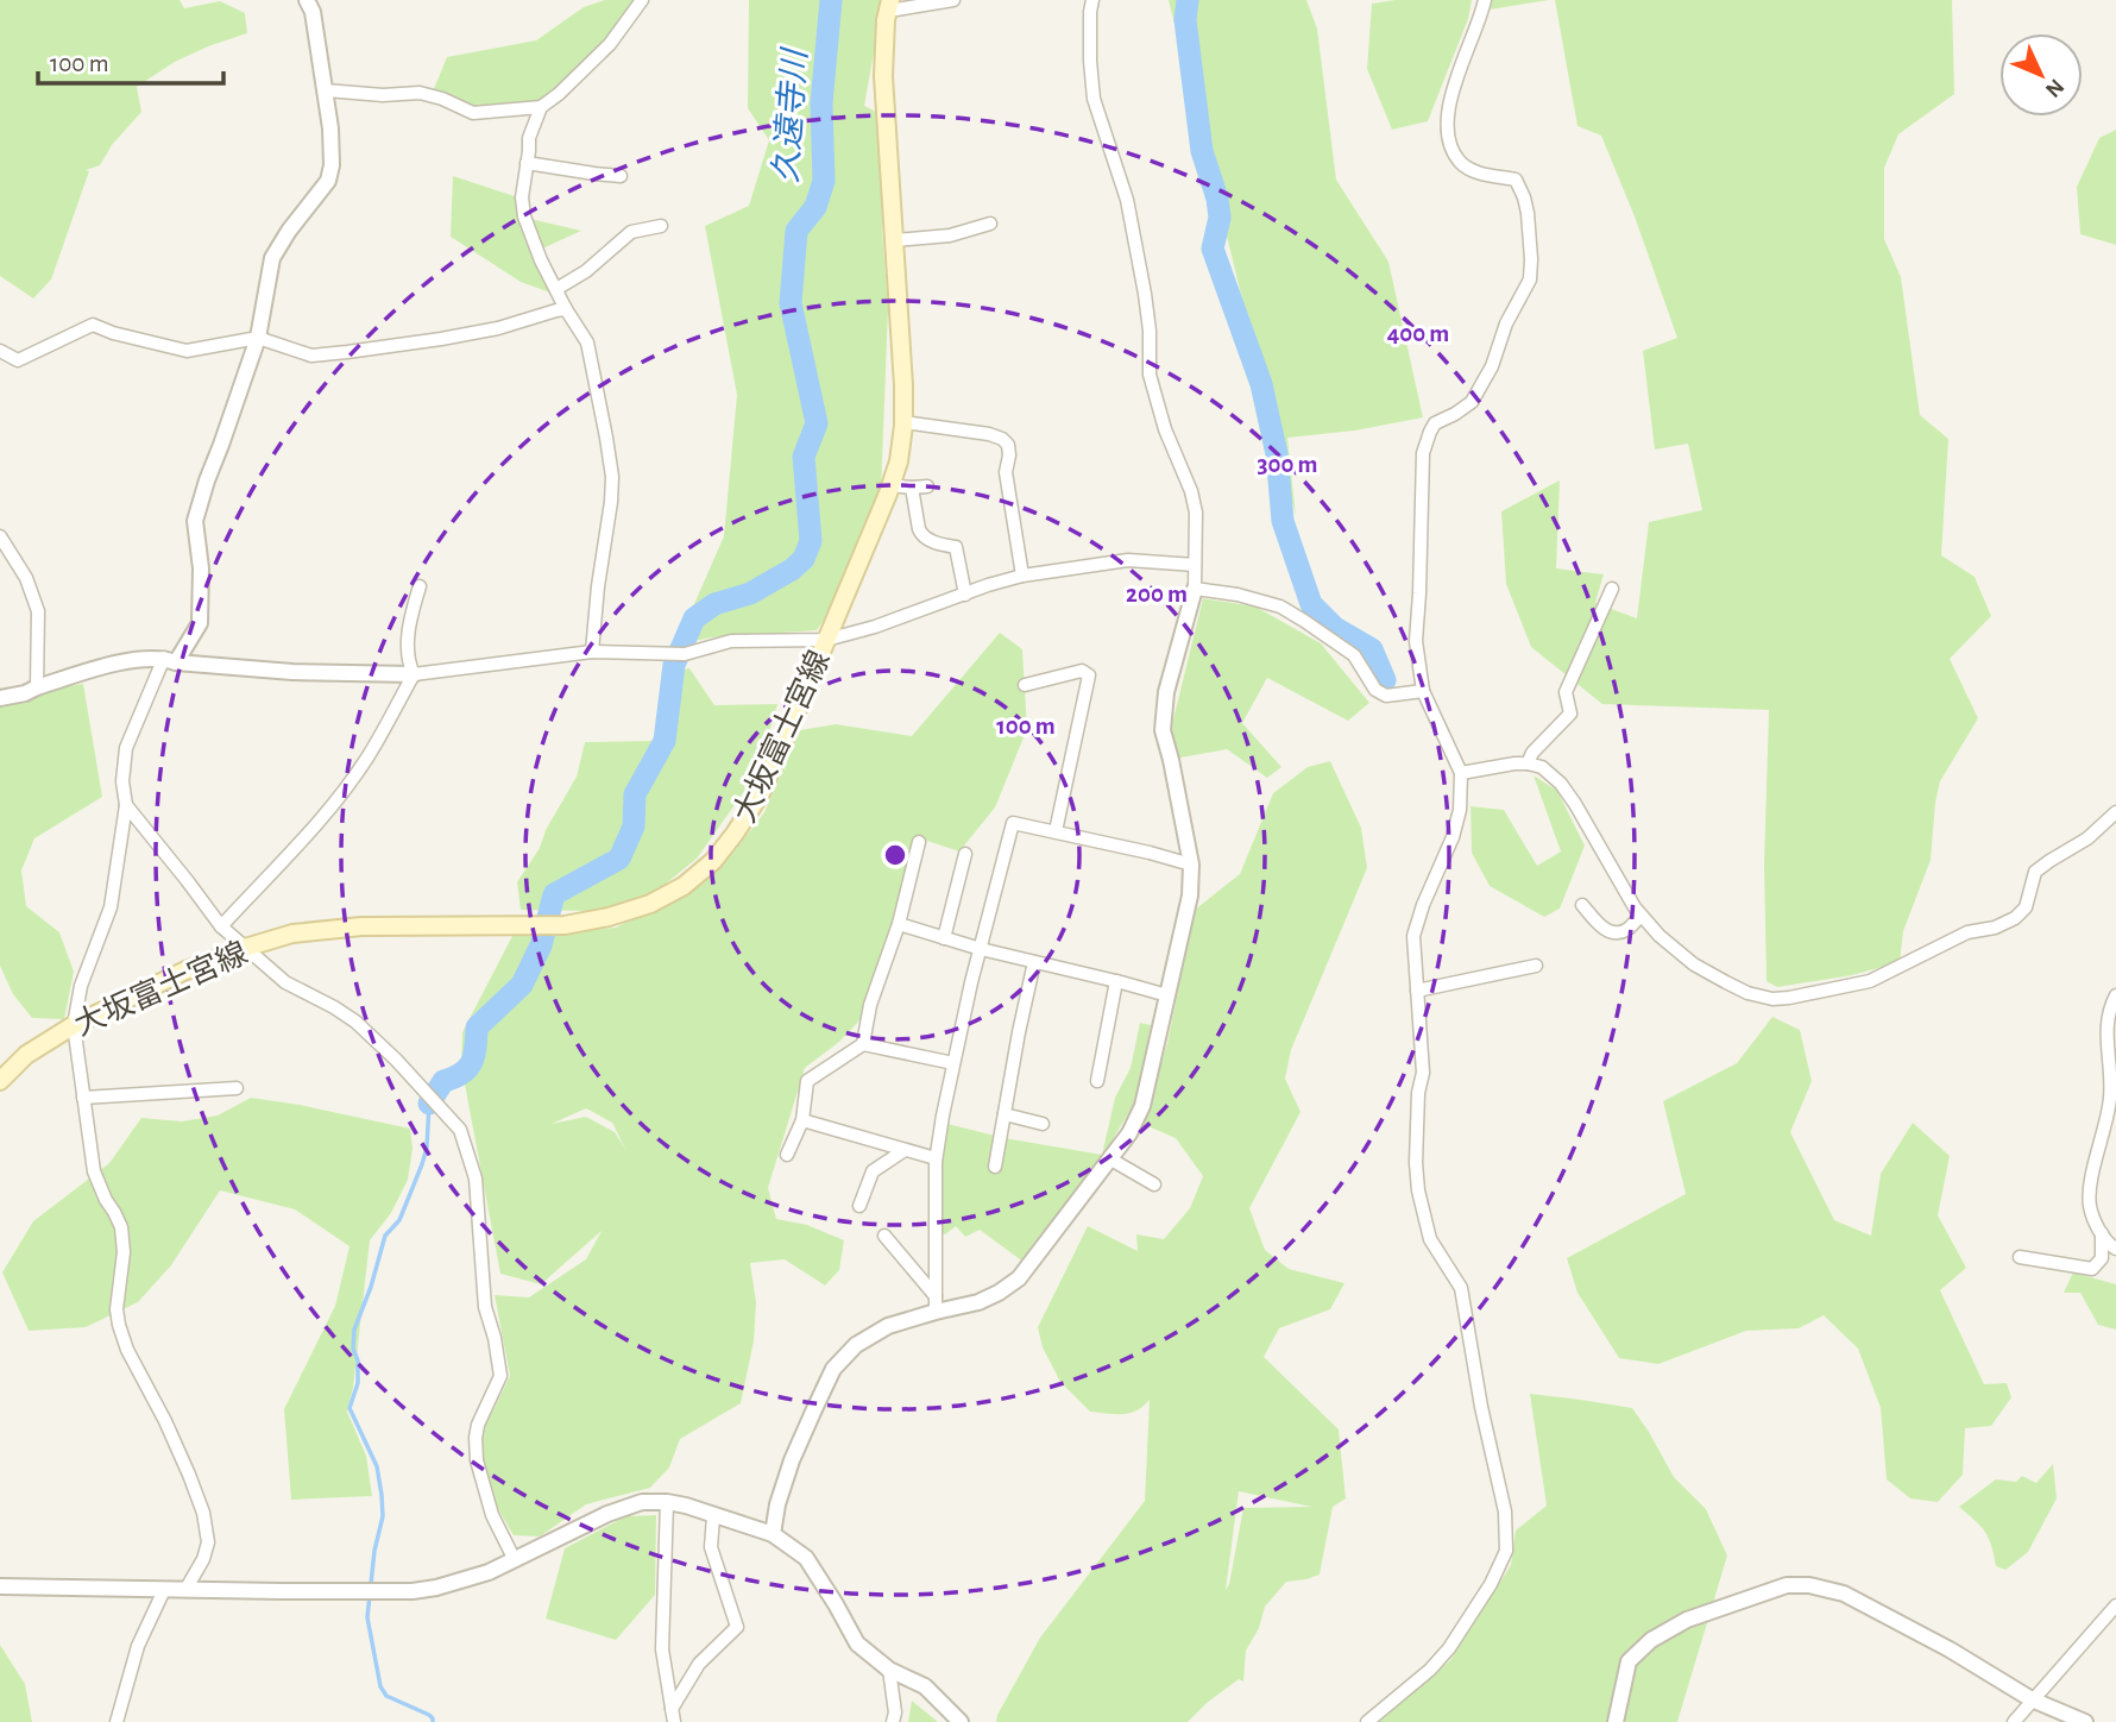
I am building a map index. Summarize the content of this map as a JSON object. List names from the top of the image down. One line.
{"streets":{"main road":["大坂富士宮線"]},"water":["久遠寺川"],"scale_bar":"100 m","north":"bottom right","rings":["400 m","300 m","200 m","100 m"]}
